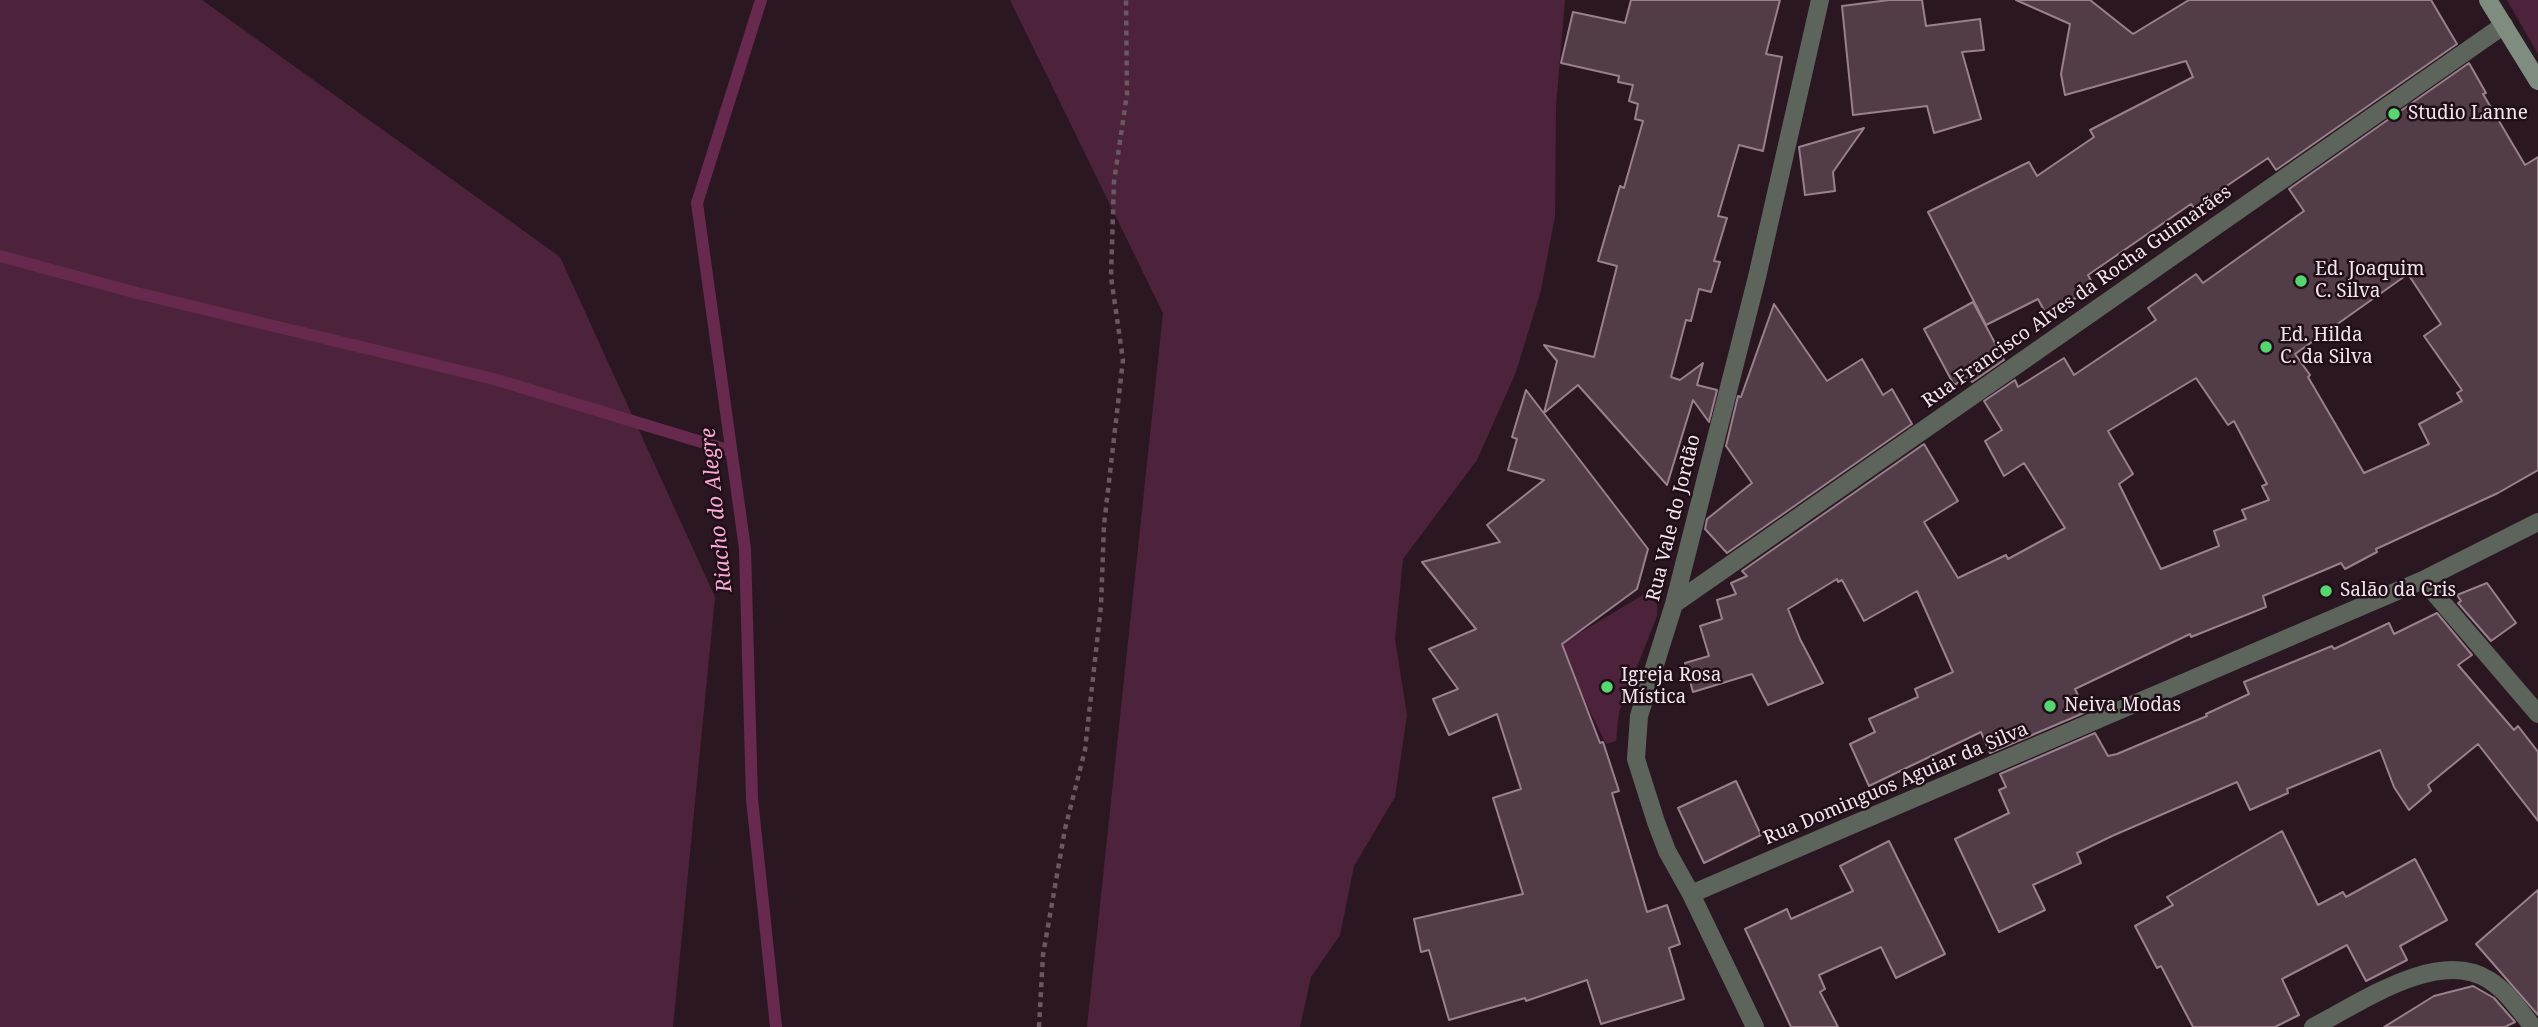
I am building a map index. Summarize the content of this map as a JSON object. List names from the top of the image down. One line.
{"streets":{"street":["Rua Francisco Alves da Rocha Guimarães","Rua Vale do Jordão","Rua Dominguos Aguiar da Silva"]},"crossings":[["Rua Francisco Alves da Rocha Guimarães","Rua Vale do Jordão"],["Rua Vale do Jordão","Rua Dominguos Aguiar da Silva"]],"water":["Riacho do Alegre"],"places":["Studio Lanne","Ed. Joaquim C. Silva","Ed. Hilda C. da Silva","Salão da Cris","Igreja Rosa Mística","Neiva Modas"]}
